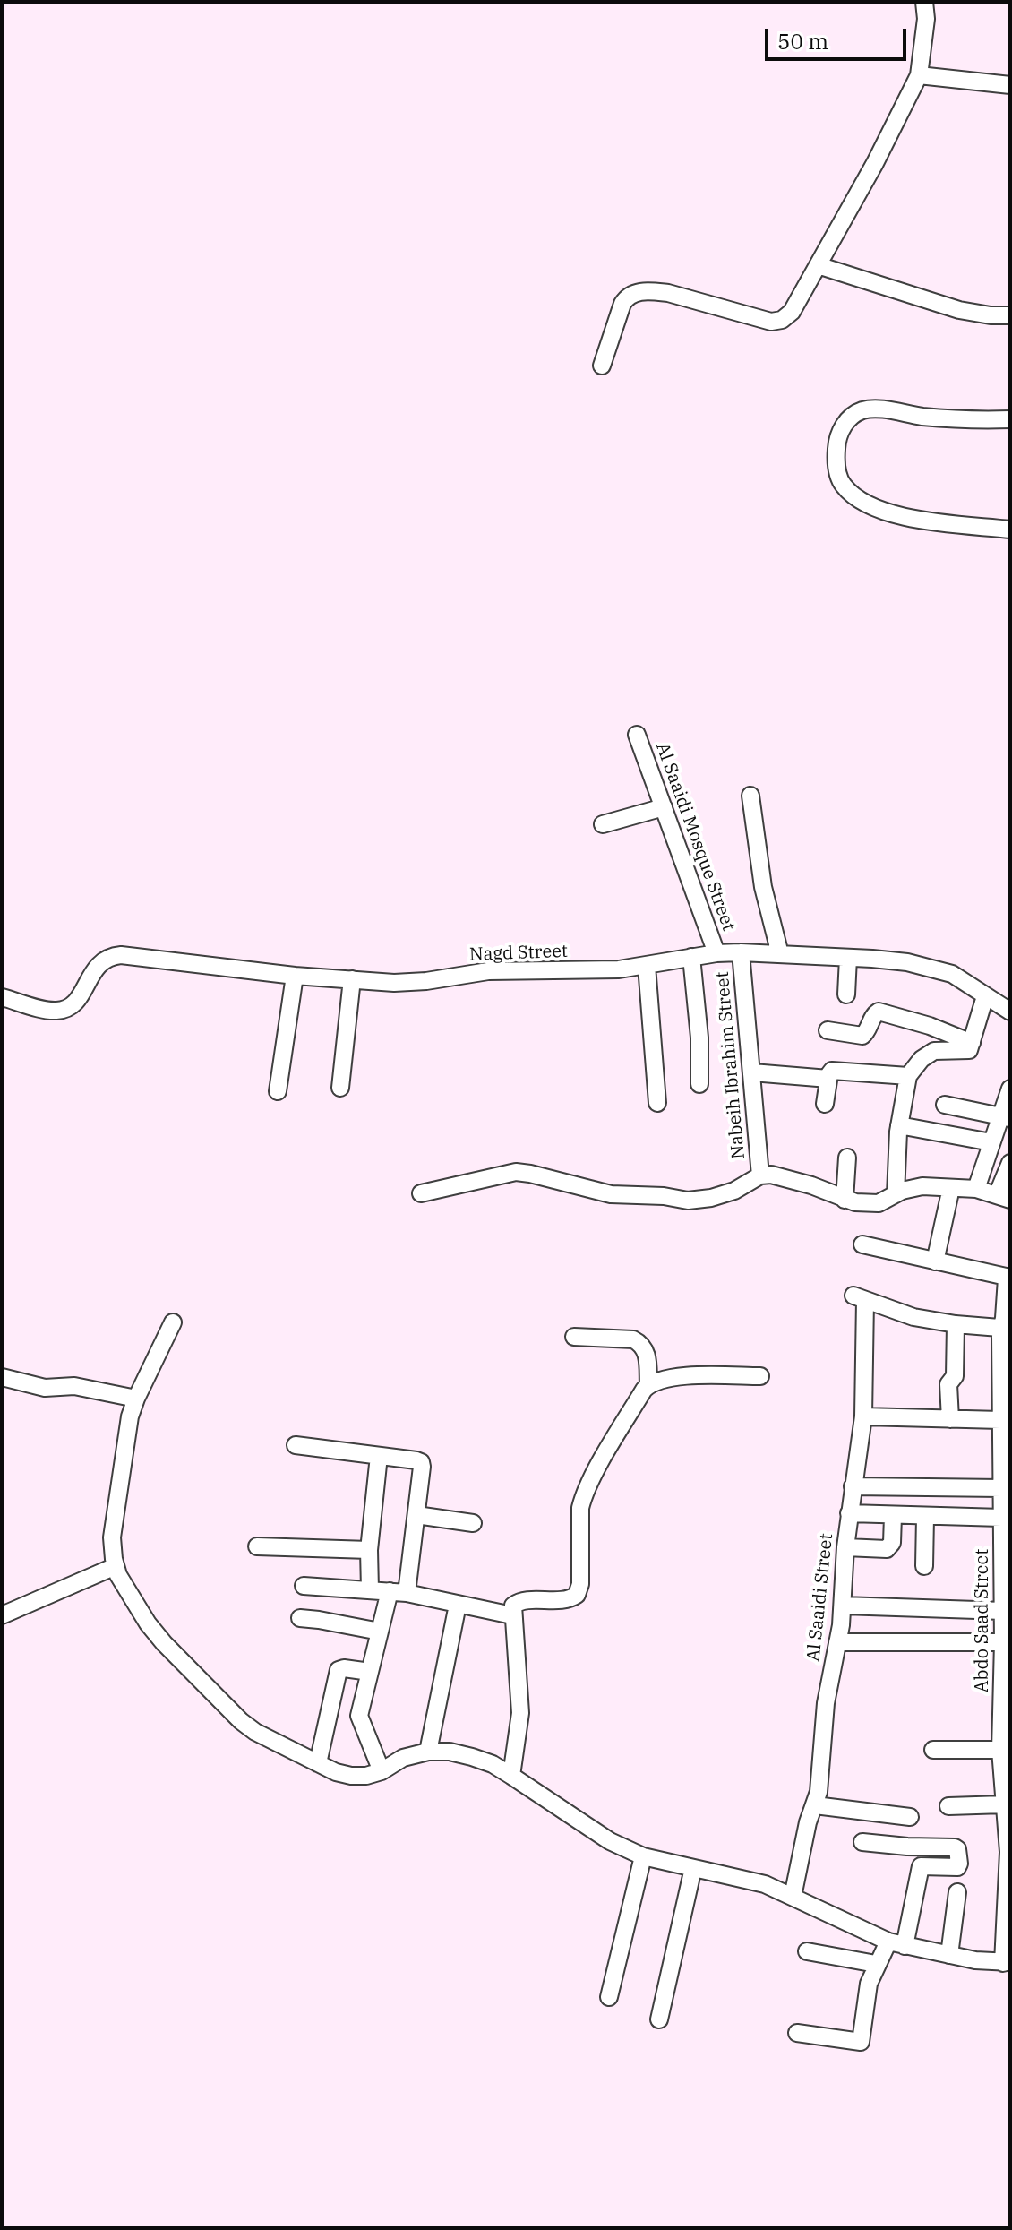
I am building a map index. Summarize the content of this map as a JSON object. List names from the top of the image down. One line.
{"streets":{"street":["Al Saaidi Mosque Street","Nagd Street","Nabeih Ibrahim Street","Al Saaidi Street","Abdo Saad Street"]},"crossings":[["Al Saaidi Mosque Street","Nagd Street"],["Nagd Street","Nabeih Ibrahim Street"]],"scale_bar":"50 m"}
